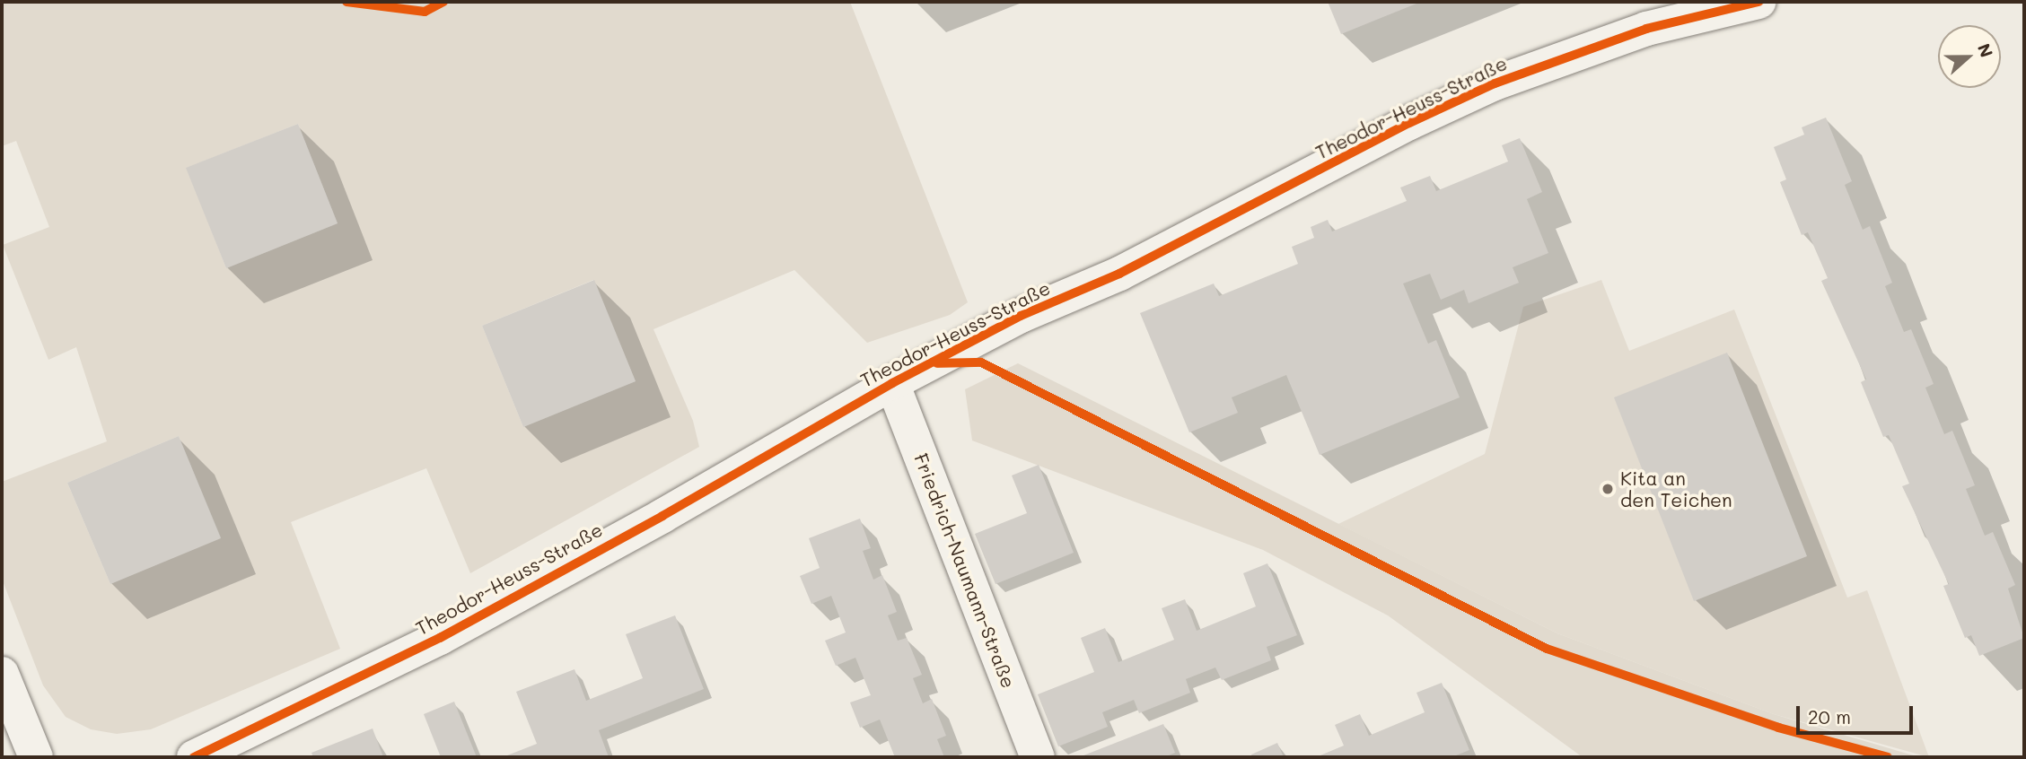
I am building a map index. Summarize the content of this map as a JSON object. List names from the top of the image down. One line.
{"streets":{"street":["Theodor-Heuss-Straße","Friedrich-Naumann-Straße"]},"crossings":[["Theodor-Heuss-Straße","Friedrich-Naumann-Straße"]],"places":["Kita an den Teichen"],"scale_bar":"20 m","north":"right"}
